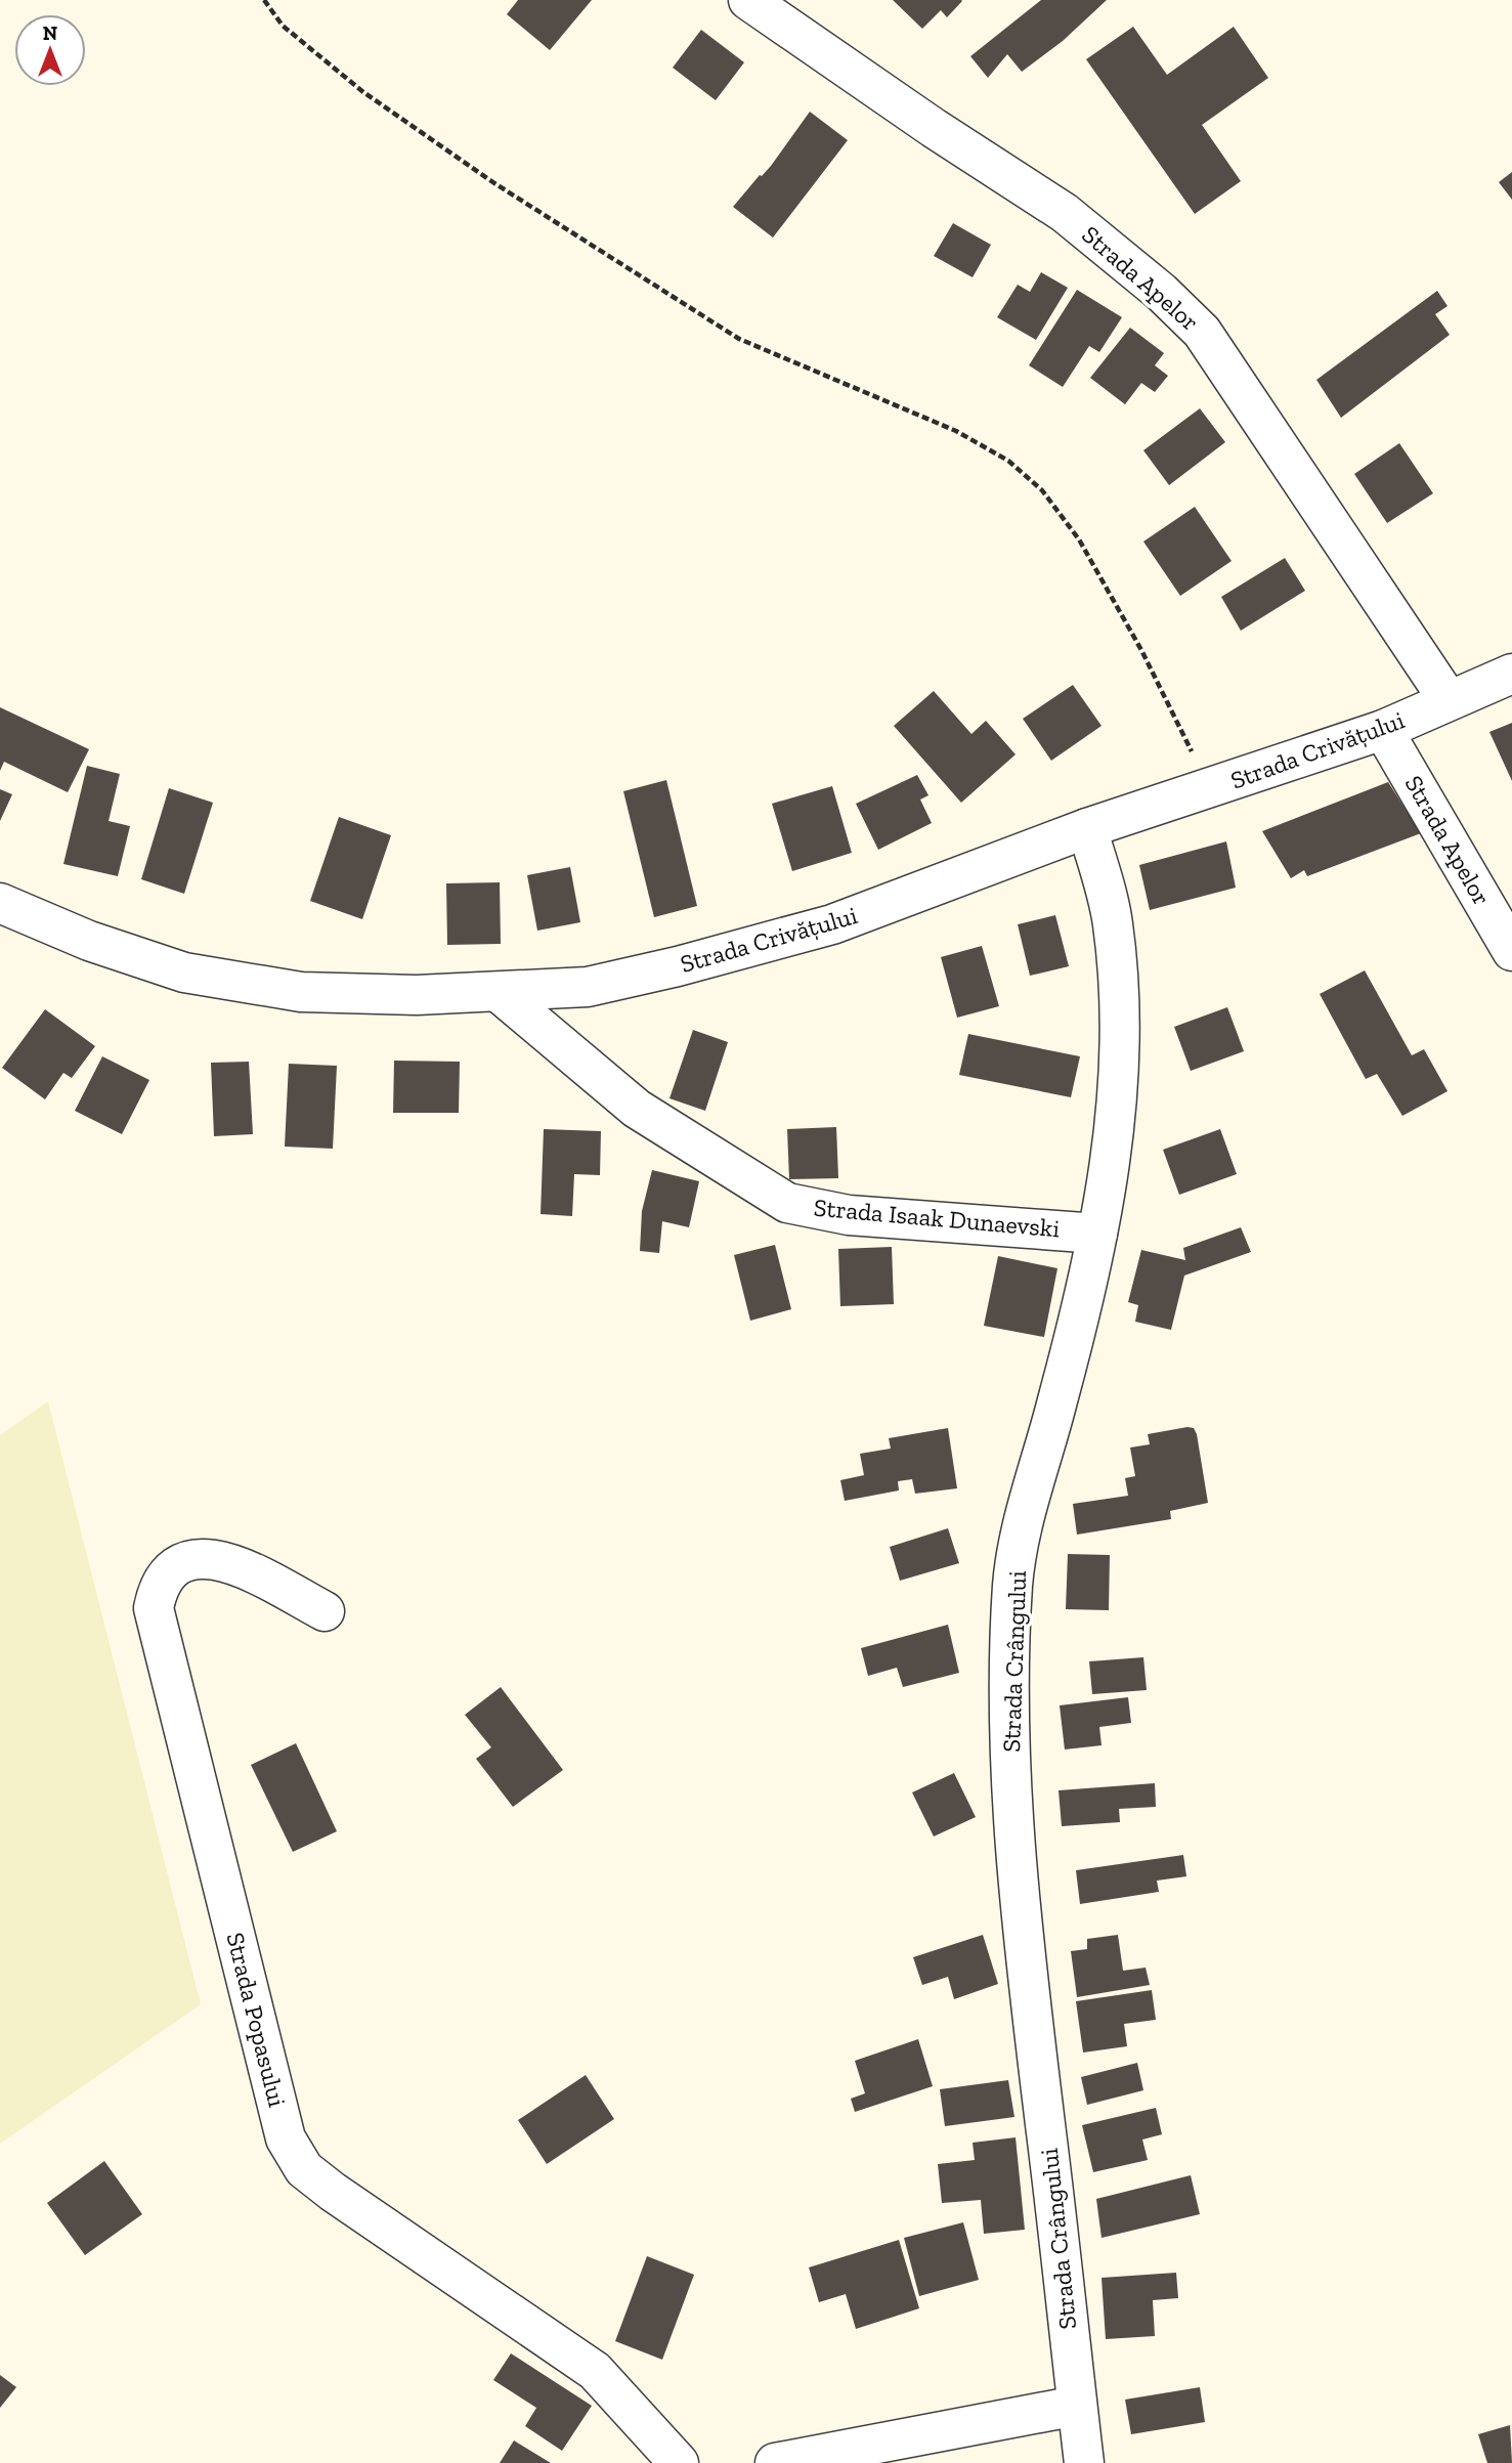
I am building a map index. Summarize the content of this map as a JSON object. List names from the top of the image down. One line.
{"streets":{"street":["Strada Apelor","Strada Crivățului","Strada Isaak Dunaevski","Strada Crângului","Strada Popasului"]},"crossings":[["Strada Apelor","Strada Crivățului"],["Strada Crivățului","Strada Isaak Dunaevski"],["Strada Crivățului","Strada Crângului"],["Strada Isaak Dunaevski","Strada Crângului"]],"north":"top"}
